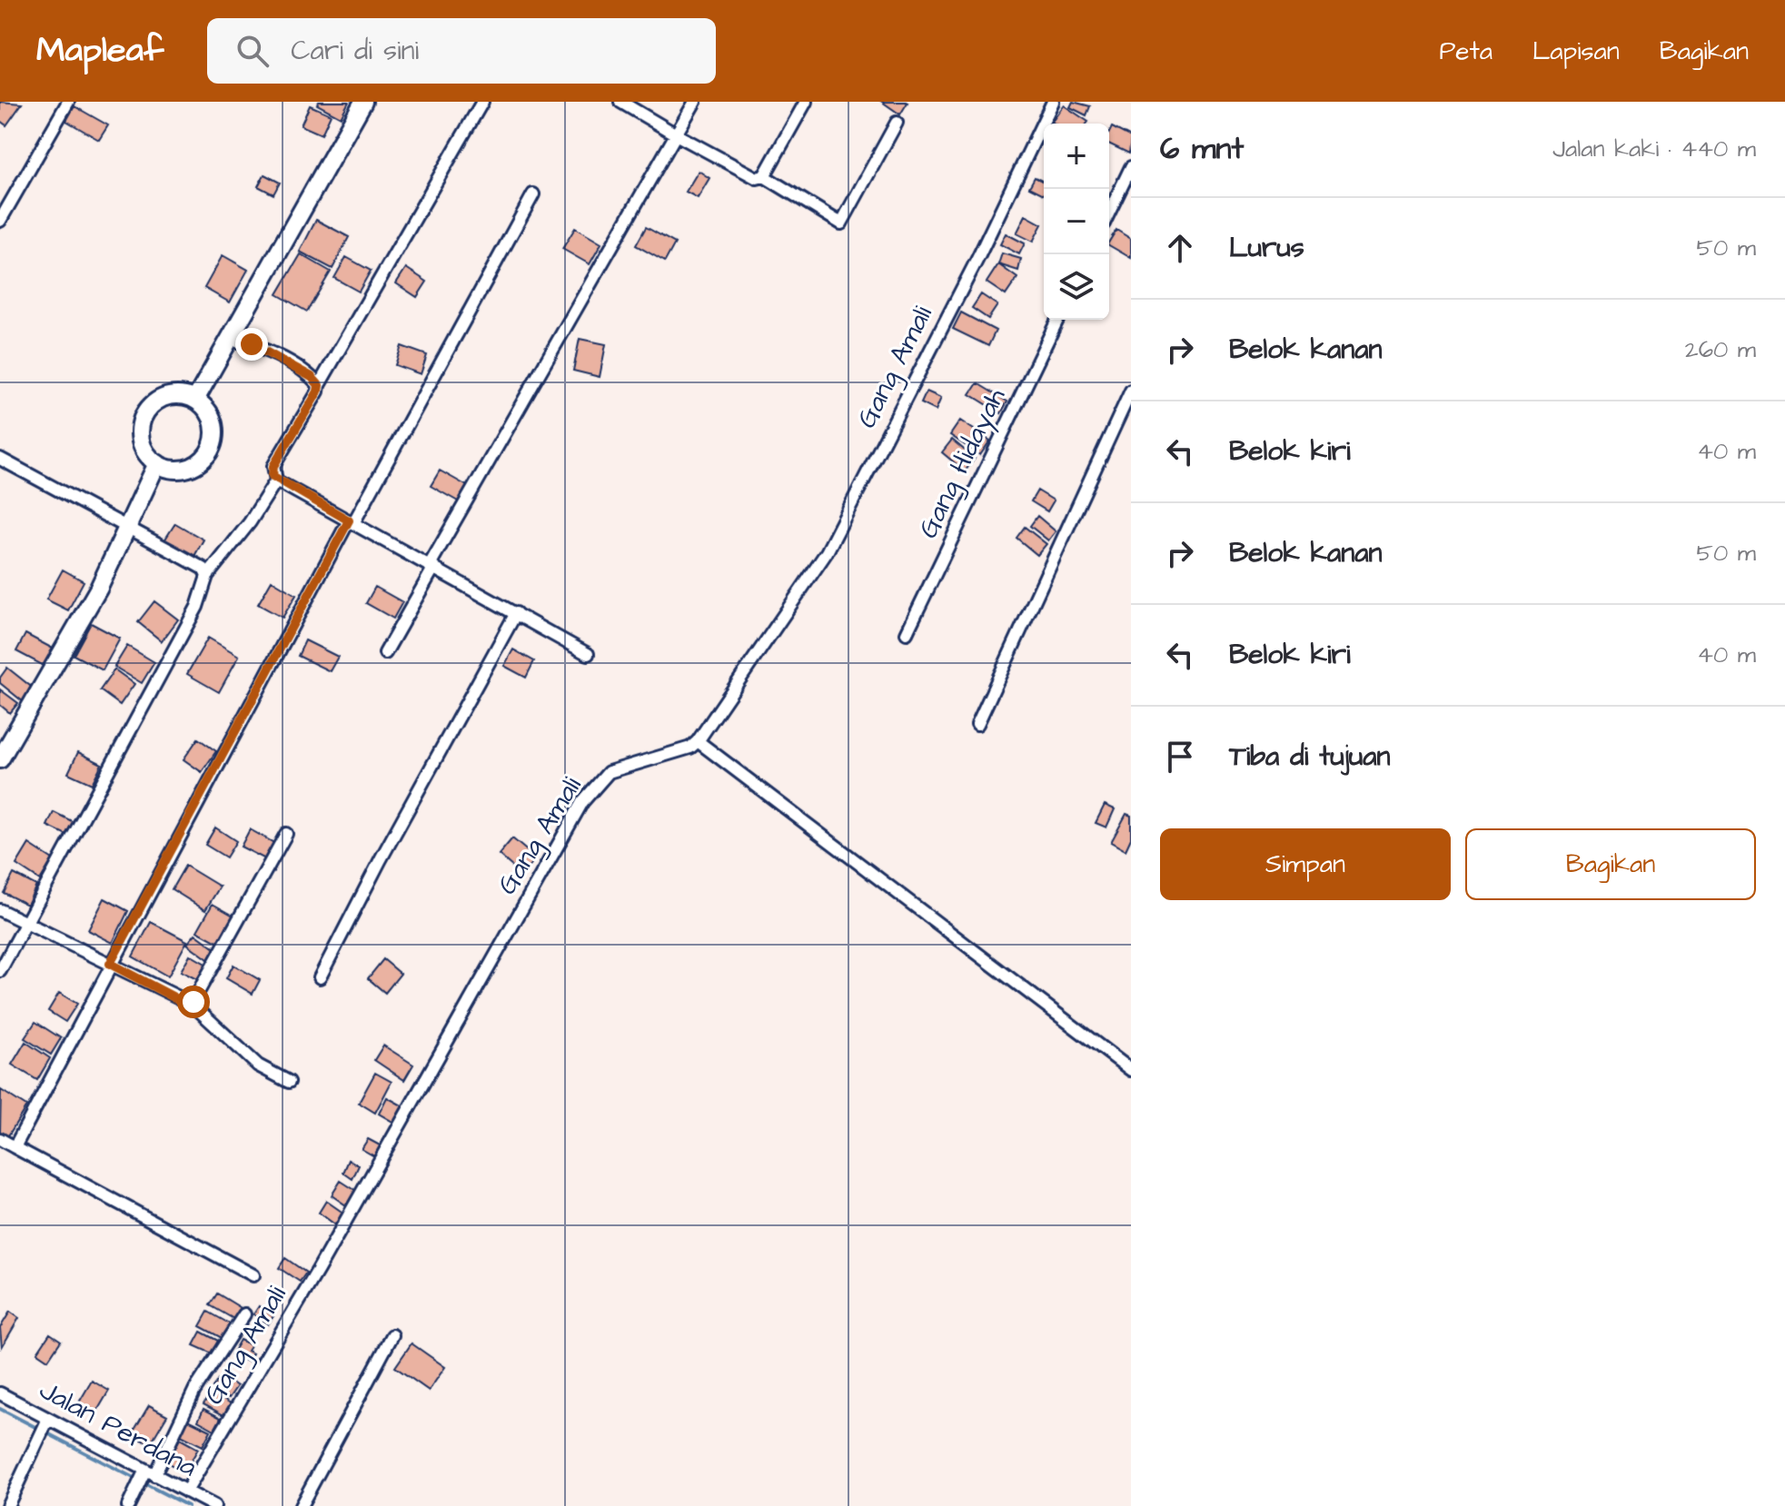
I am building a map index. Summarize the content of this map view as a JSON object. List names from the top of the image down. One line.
{"streets":{"street":["Gang Amali","Gang Hidayah","Jalan Perdana"]},"crossings":[["Gang Amali","Jalan Perdana"]],"page":{"header":"Mapleaf","search":"Cari di sini","nav":["Peta","Lapisan","Bagikan"],"heading":["6 mnt","Jalan kaki · 440 m"],"map_buttons":["+","−"],"list":[["Lurus","50 m"],["Belok kanan","260 m"],["Belok kiri","40 m"],["Belok kanan","50 m"],["Belok kiri","40 m"],"Tiba di tujuan"],"buttons":["Simpan","Bagikan"]}}
